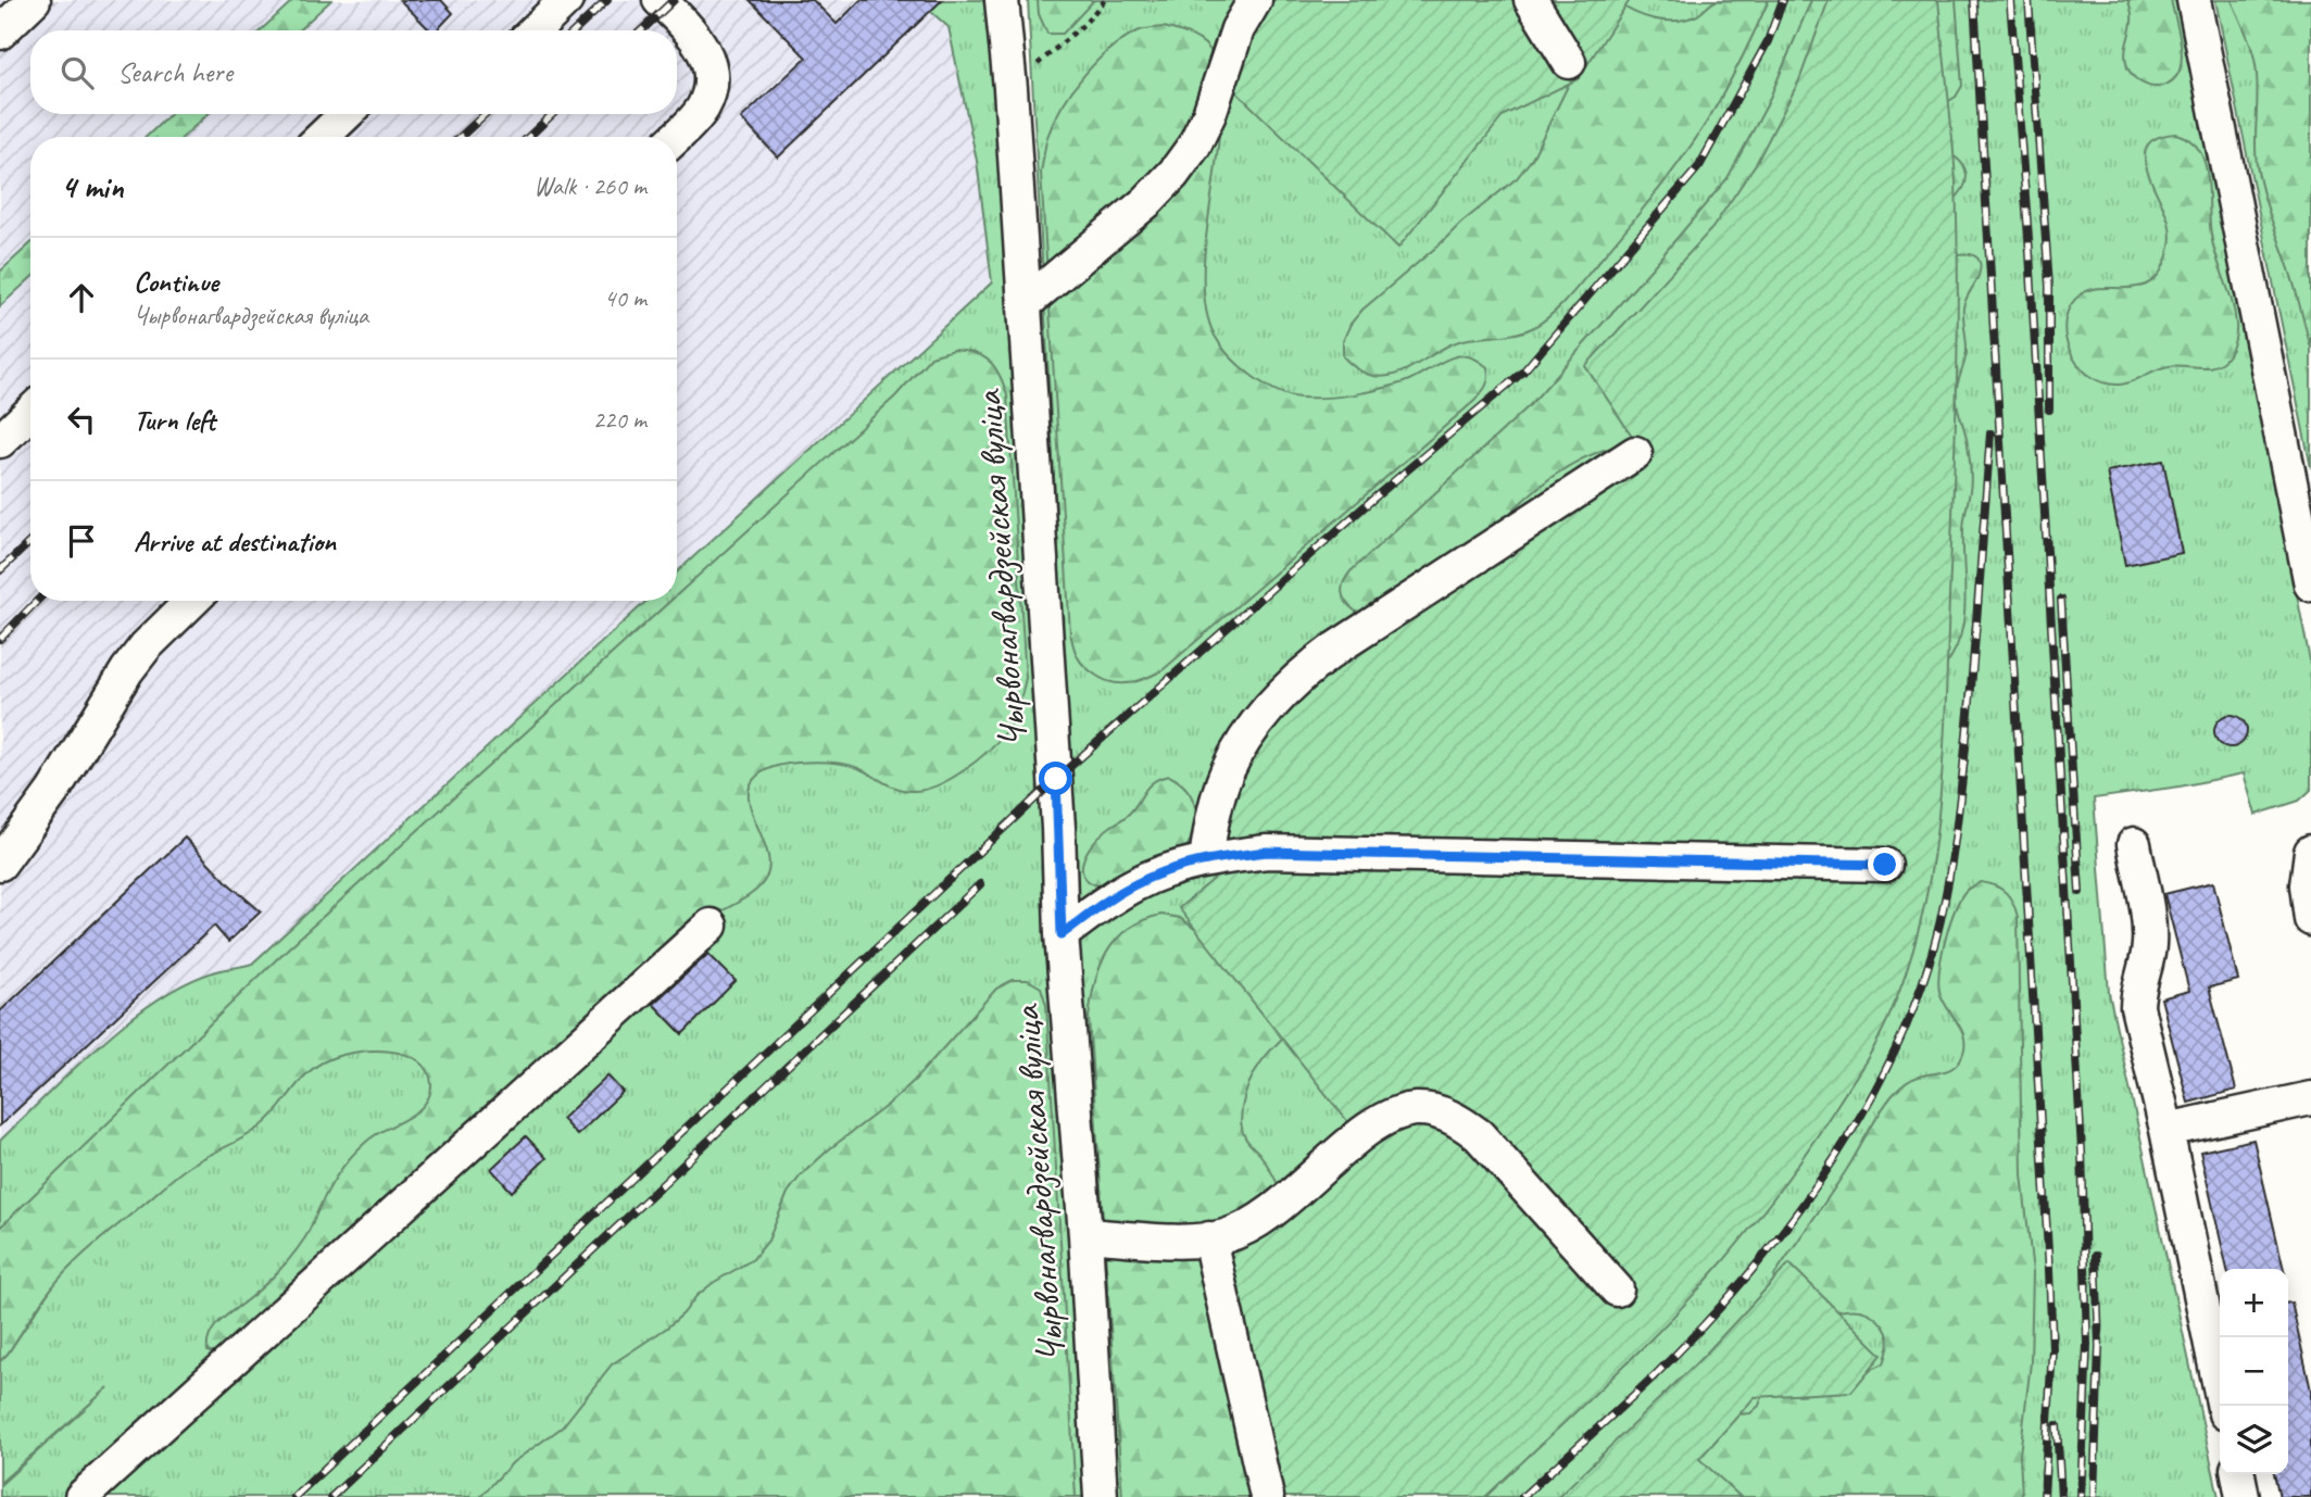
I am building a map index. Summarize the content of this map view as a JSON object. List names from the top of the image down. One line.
{"streets":{"street":["Чырвонагвардзейская вуліца"]},"page":{"search":"Search here","heading":["4 min","Walk · 260 m"],"list":[["Continue","Чырвонагвардзейская вуліца","40 m"],["Turn left","220 m"],"Arrive at destination"],"map_buttons":["+","−"]}}
